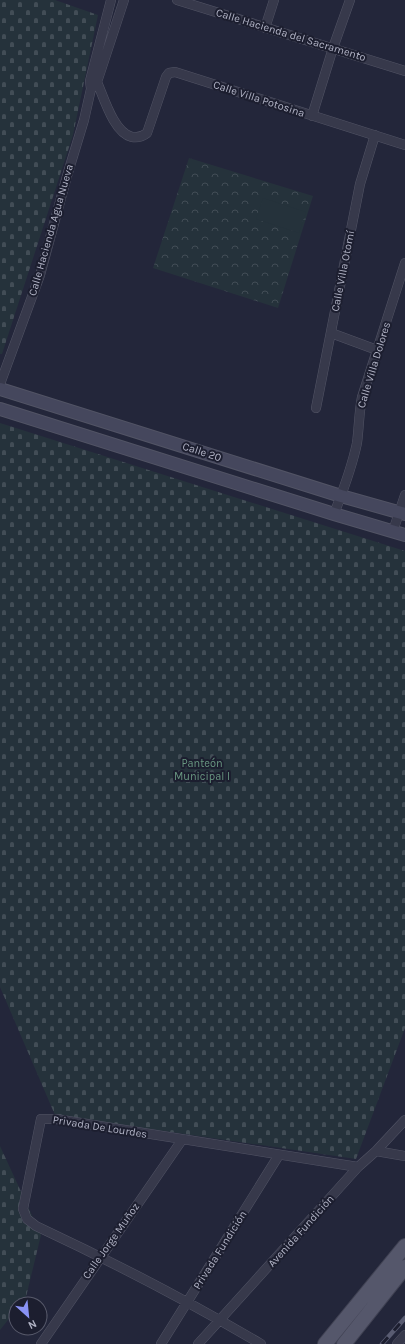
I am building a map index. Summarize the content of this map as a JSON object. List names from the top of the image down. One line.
{"streets":{"main road":["Calle 20"],"street":["Calle Hacienda del Sacramento","Calle Villa Potosina","Calle Hacienda Agua Nueva","Calle Villa Otomí","Calle Villa Dolores","Privada De Lourdes","Avenida Fundición","Calle Jorge Muñoz","Privada Fundición"]},"crossings":[["Calle Villa Potosina","Calle Hacienda Agua Nueva"],["Calle Villa Potosina","Calle Villa Otomí"],["Calle Villa Dolores","Calle 20"],["Privada De Lourdes","Avenida Fundición"],["Privada De Lourdes","Calle Jorge Muñoz"],["Privada De Lourdes","Privada Fundición"]],"parks":["Panteón Municipal I"],"north":"bottom right"}
